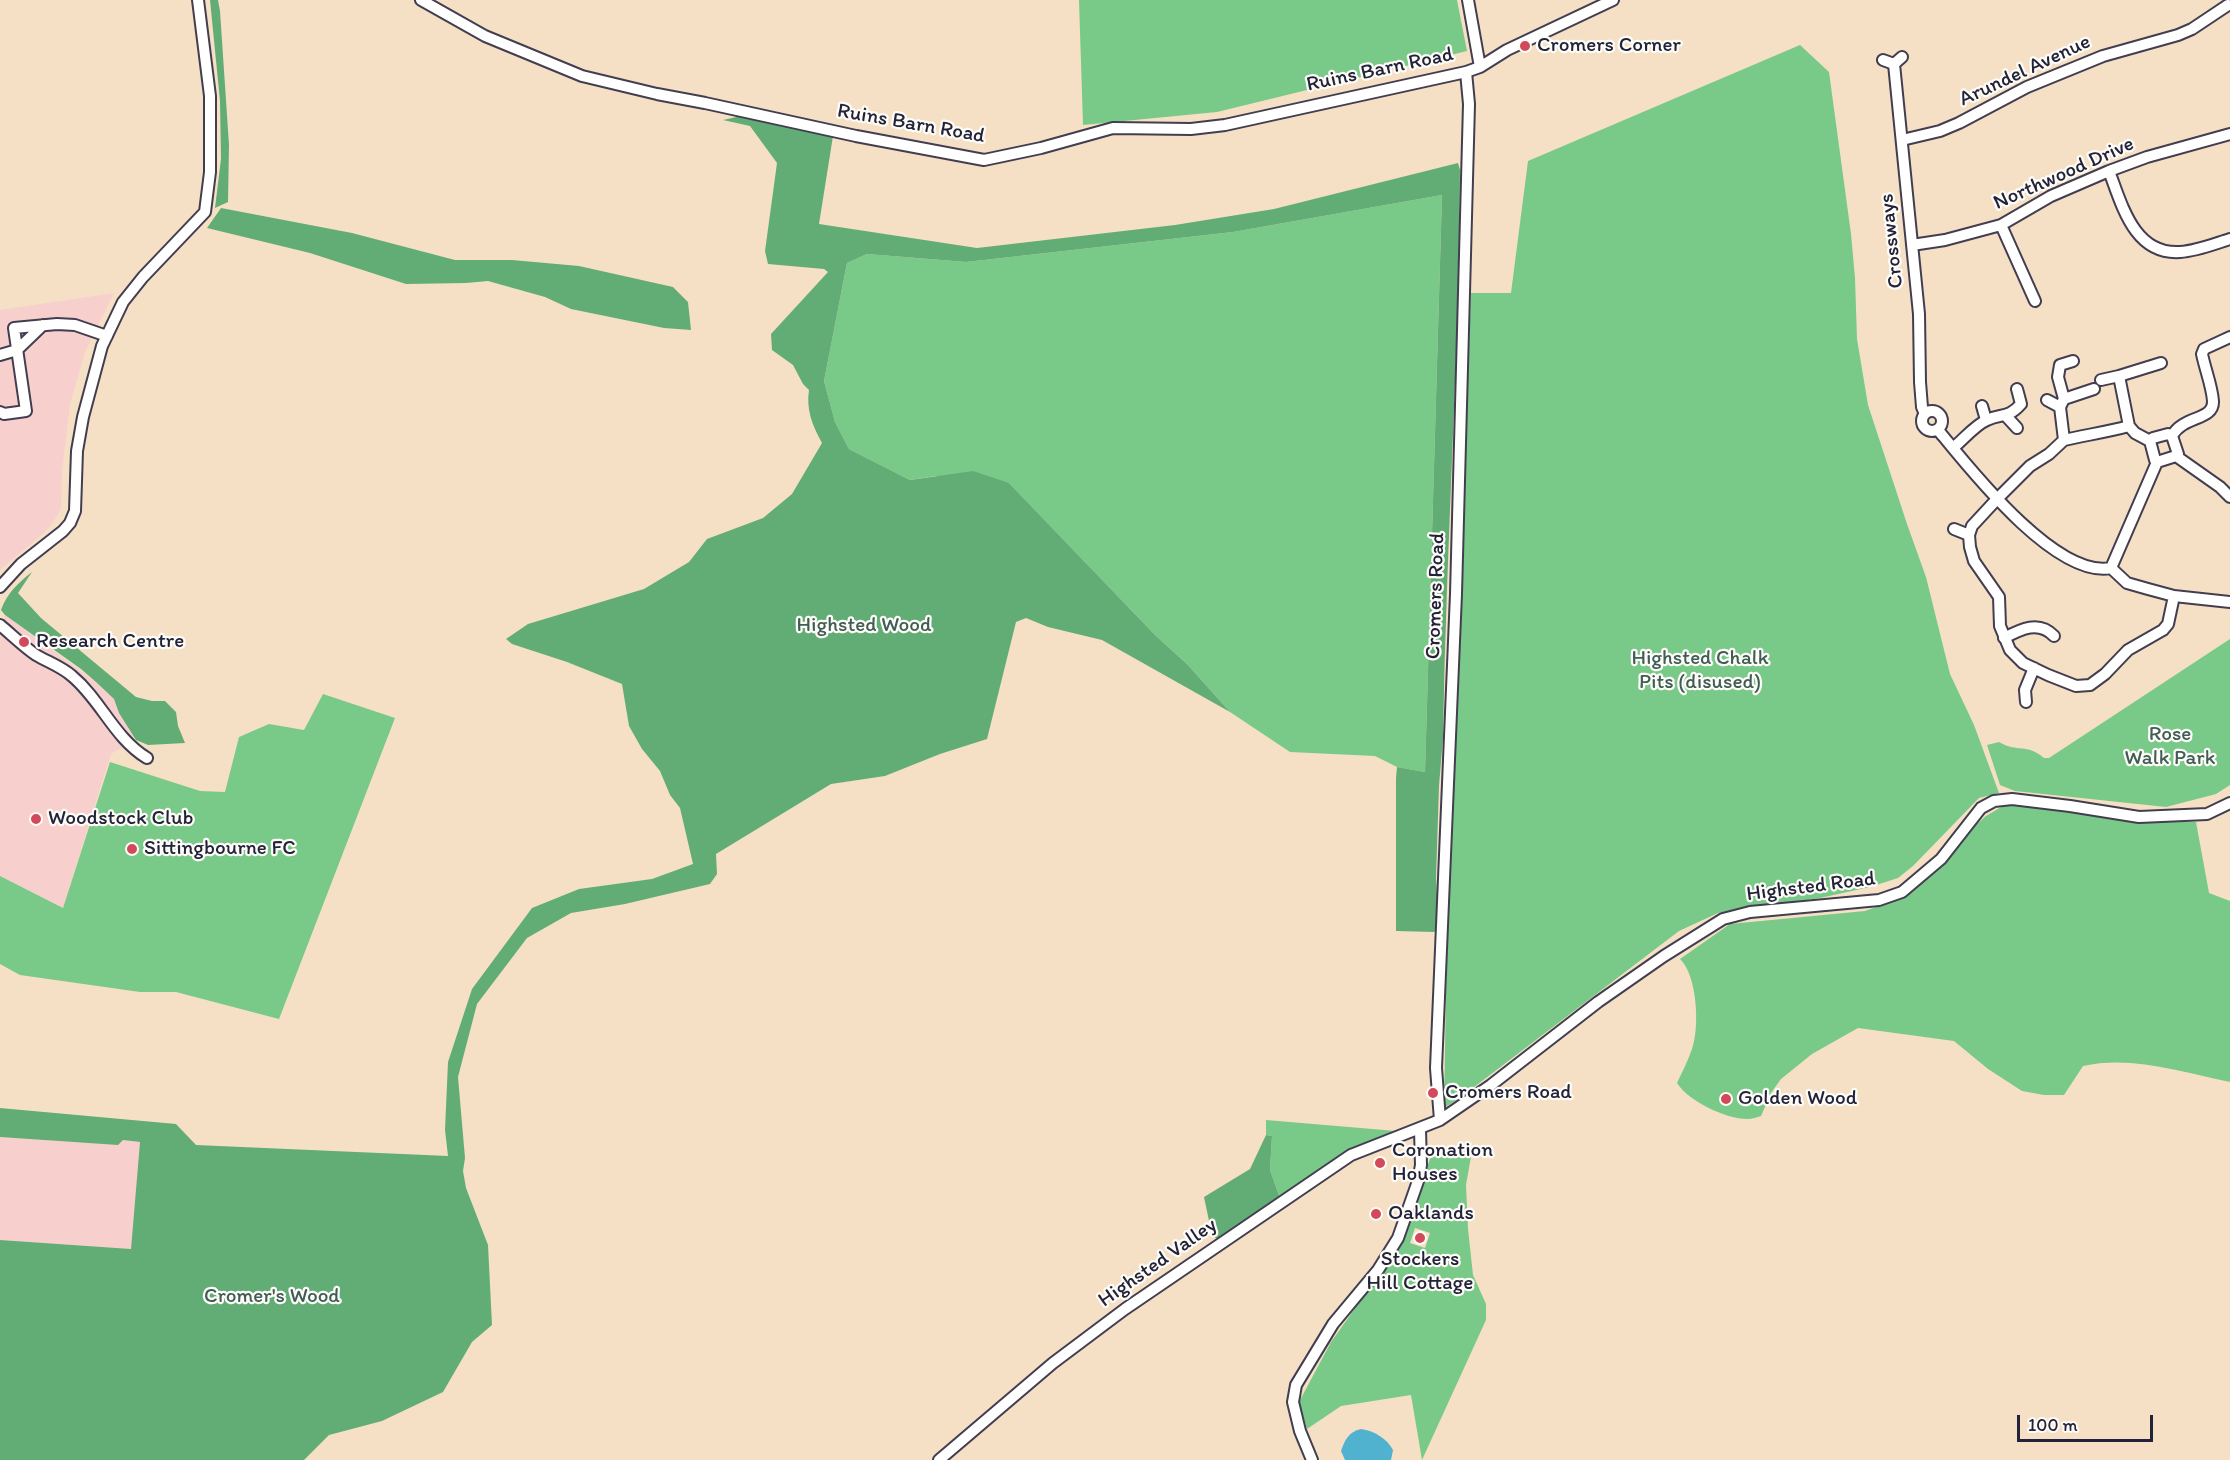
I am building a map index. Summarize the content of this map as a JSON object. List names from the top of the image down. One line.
{"streets":{"street":["Ruins Barn Road","Arundel Avenue","Northwood Drive","Crossways","Cromers Road","Highsted Road","Highsted Valley"]},"crossings":[["Ruins Barn Road","Cromers Road"],["Arundel Avenue","Crossways"],["Northwood Drive","Crossways"],["Cromers Road","Highsted Road"],["Highsted Road","Highsted Valley"]],"parks":["Highsted Wood","Highsted Chalk Pits (disused)","Rose Walk Park","Cromer's Wood"],"places":["Cromers Corner","Research Centre","Woodstock Club","Sittingbourne FC","Cromers Road","Golden Wood","Coronation Houses","Oaklands","Stockers Hill Cottage"],"scale_bar":"100 m"}
